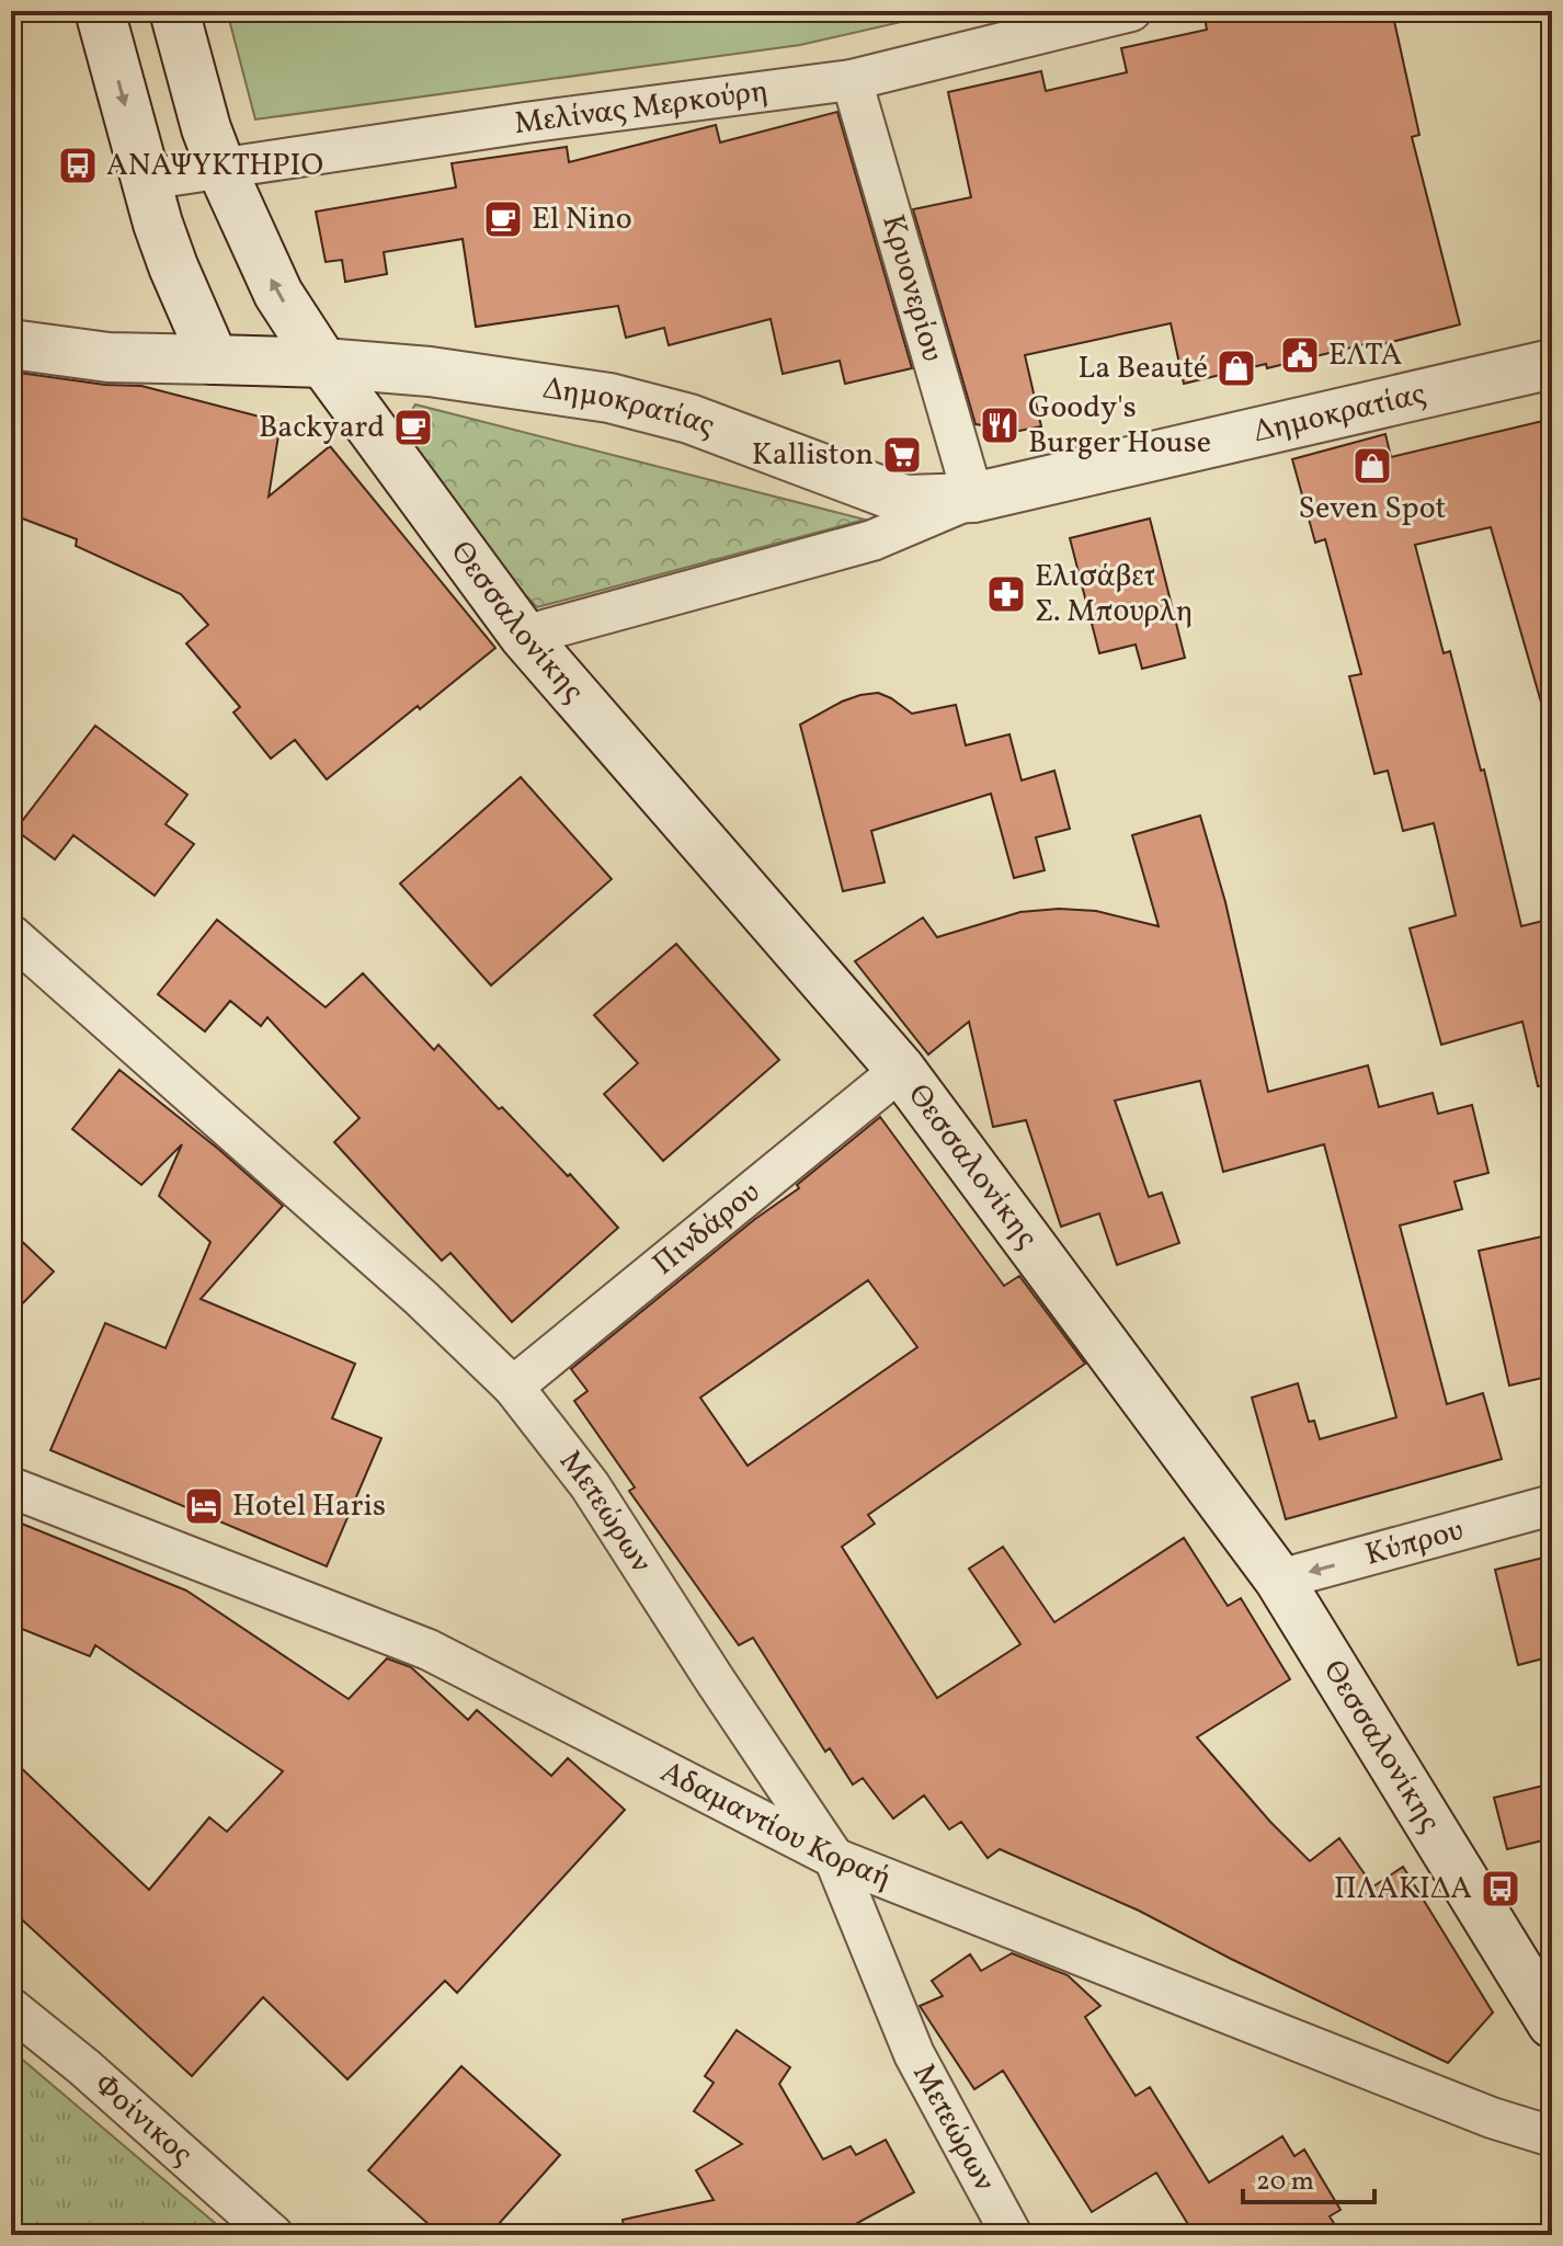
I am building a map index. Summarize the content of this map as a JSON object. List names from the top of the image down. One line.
{"streets":{"main road":["Δημοκρατίας","Θεσσαλονίκης"],"street":["Μελίνας Μερκούρη","Κρυονερίου","Πινδάρου","Μετεώρων","Κύπρου","Αδαμαντίου Κοραή","Φοίνικος"]},"crossings":[["Μελίνας Μερκούρη","Κρυονερίου"],["Μελίνας Μερκούρη","Θεσσαλονίκης"],["Κρυονερίου","Δημοκρατίας"],["Δημοκρατίας","Θεσσαλονίκης"],["Θεσσαλονίκης","Πινδάρου"],["Θεσσαλονίκης","Κύπρου"],["Πινδάρου","Μετεώρων"],["Μετεώρων","Αδαμαντίου Κοραή"]],"one_way":["Κύπρου"],"places":{"bus stop":["ΑΝΑΨΥΚΤΗΡΙΟ","ΠΛΑΚΙΔΑ"],"cafe":["El Nino","Backyard"],"public building":["ΕΛΤΑ"],"shop":["La Beauté","Seven Spot"],"restaurant":["Goody's Burger House"],"supermarket":["Kalliston"],"pharmacy":["Ελισάβετ Σ. Μπουρλη"],"hotel":["Hotel Haris"]},"scale_bar":"20 m"}
